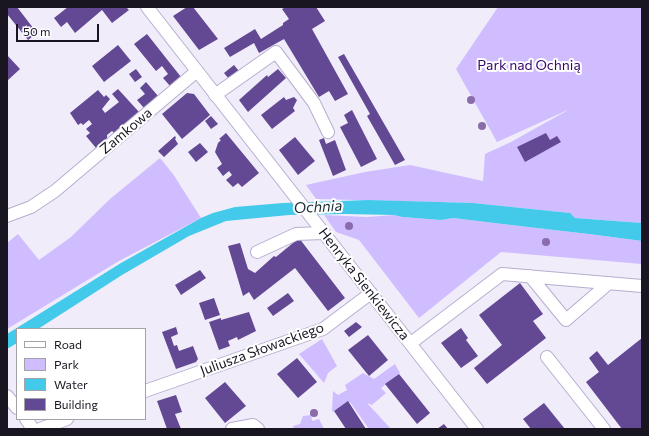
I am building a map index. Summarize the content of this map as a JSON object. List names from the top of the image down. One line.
{"streets":{"street":["Zamkowa","Henryka Sienkiewicza","Juliusza Słowackiego"]},"crossings":[["Zamkowa","Henryka Sienkiewicza"],["Henryka Sienkiewicza","Juliusza Słowackiego"]],"water":["Ochnia"],"parks":["Park nad Ochnią"],"legend":["Road","Park","Water","Building"],"scale_bar":"50 m"}
